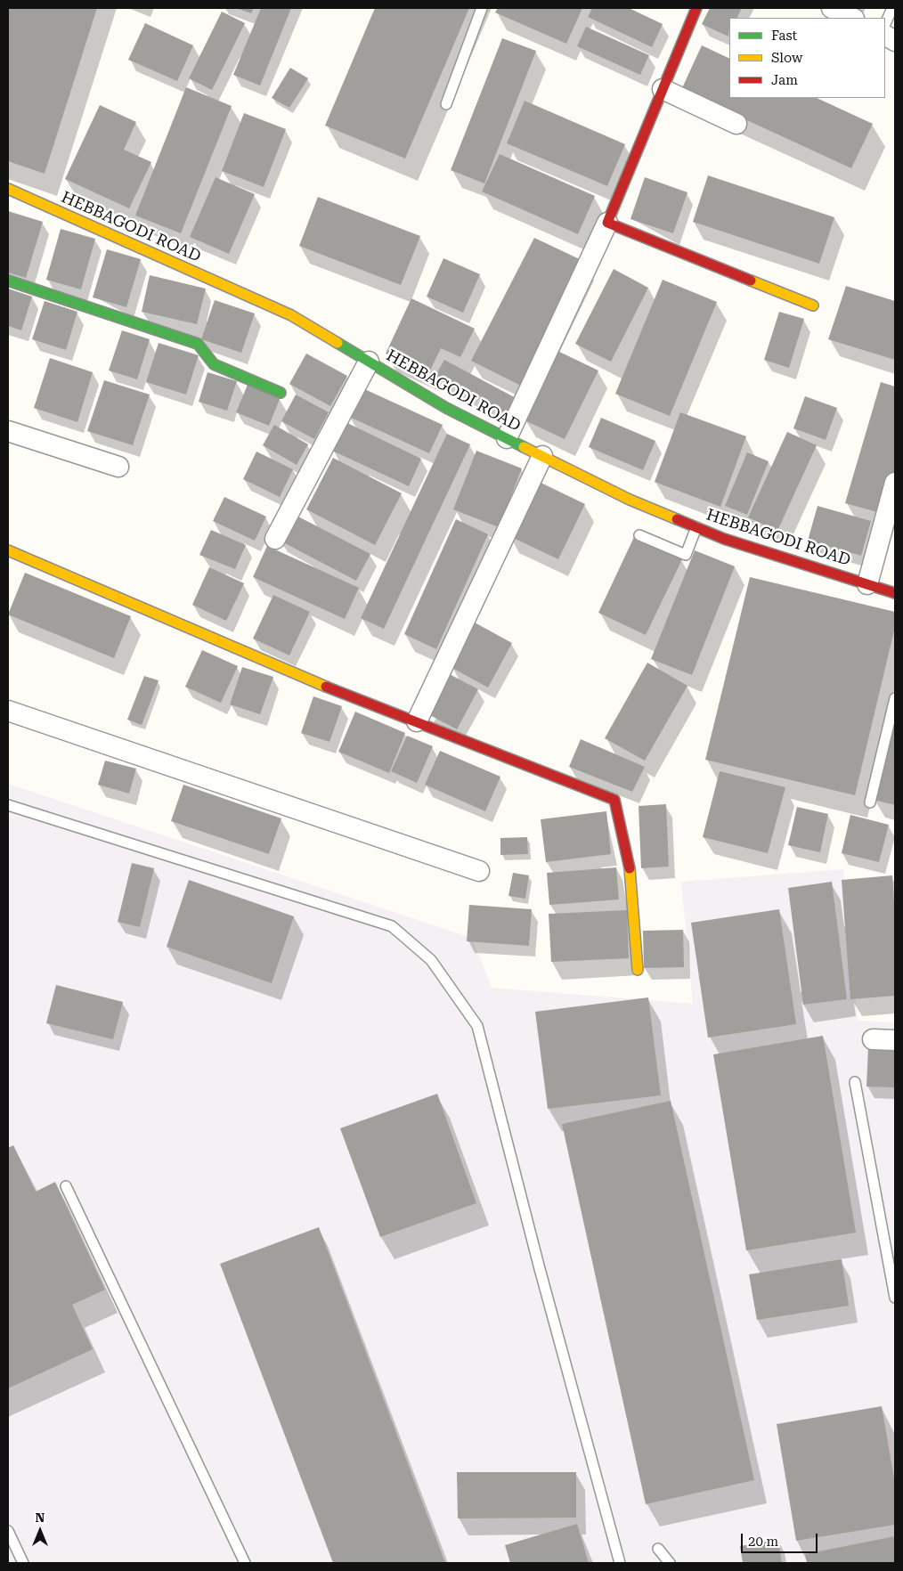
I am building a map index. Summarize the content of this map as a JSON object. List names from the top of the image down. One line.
{"streets":{"street":["HEBBAGODI ROAD"]},"legend":["Fast","Slow","Jam"],"scale_bar":"20 m","north":"top"}
